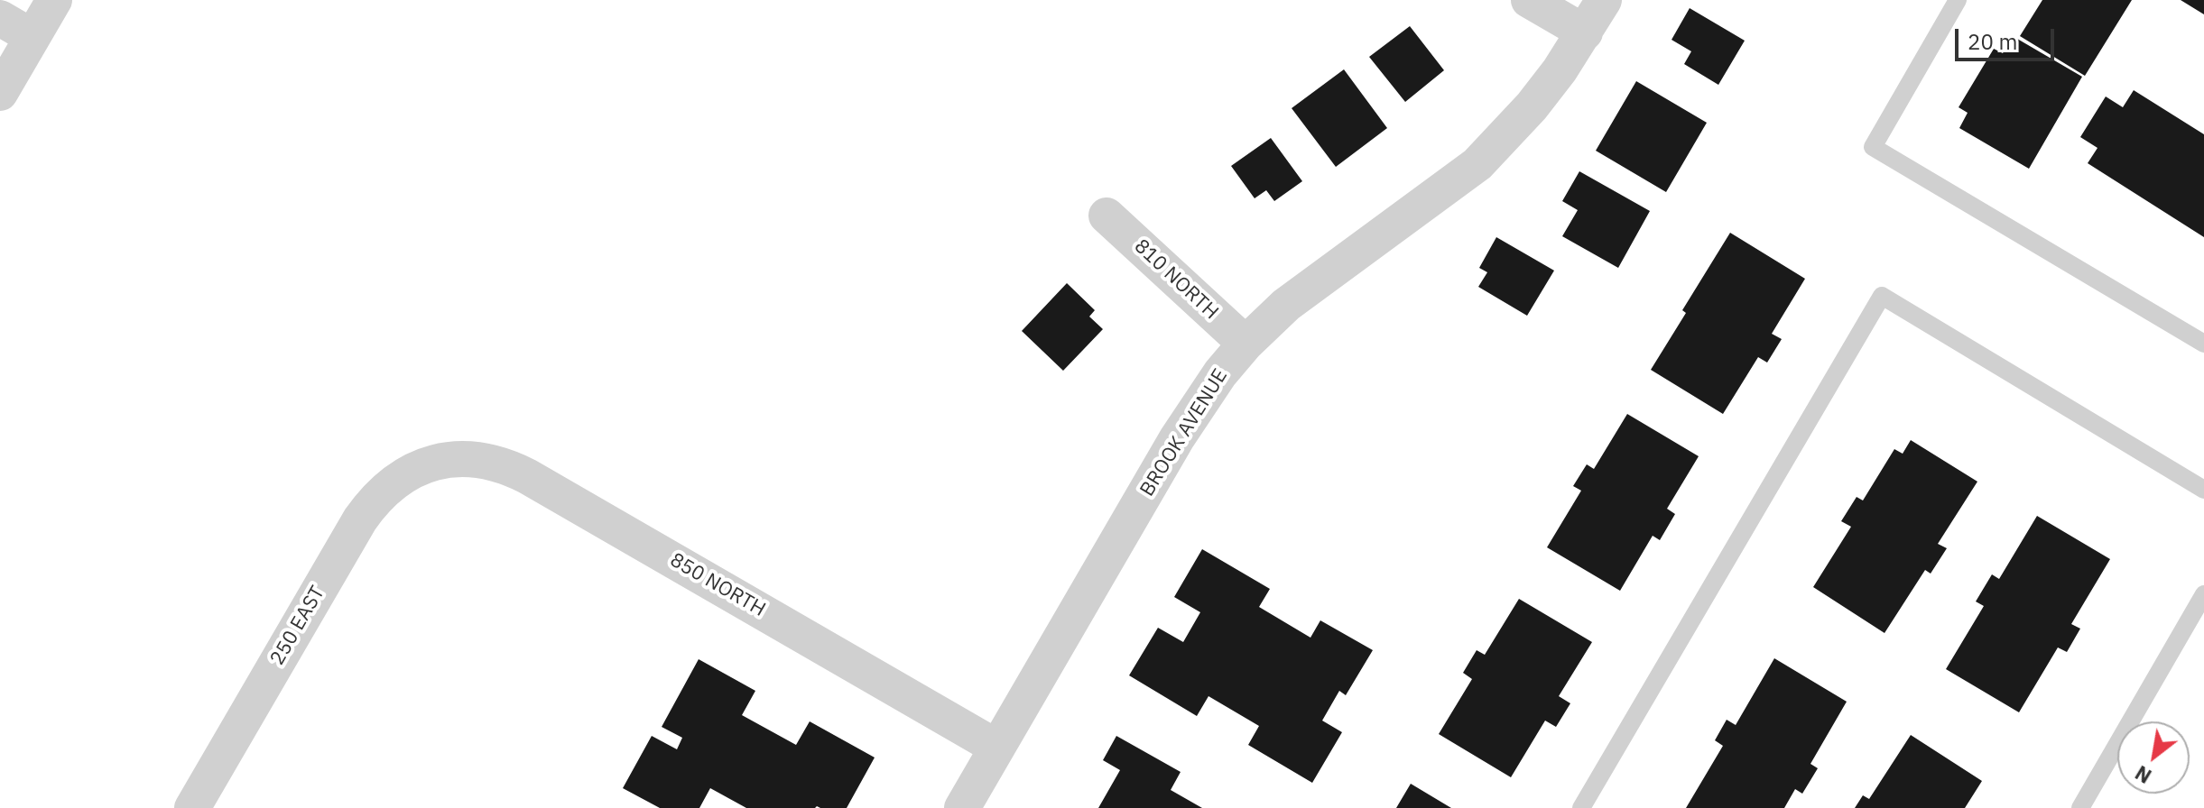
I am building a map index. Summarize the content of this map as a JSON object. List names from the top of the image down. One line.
{"streets":{"street":["810 NORTH","BROOK AVENUE","850 NORTH","250 EAST"]},"crossings":[["810 NORTH","BROOK AVENUE"],["BROOK AVENUE","850 NORTH"],["850 NORTH","250 EAST"]],"scale_bar":"20 m","north":"bottom left"}
